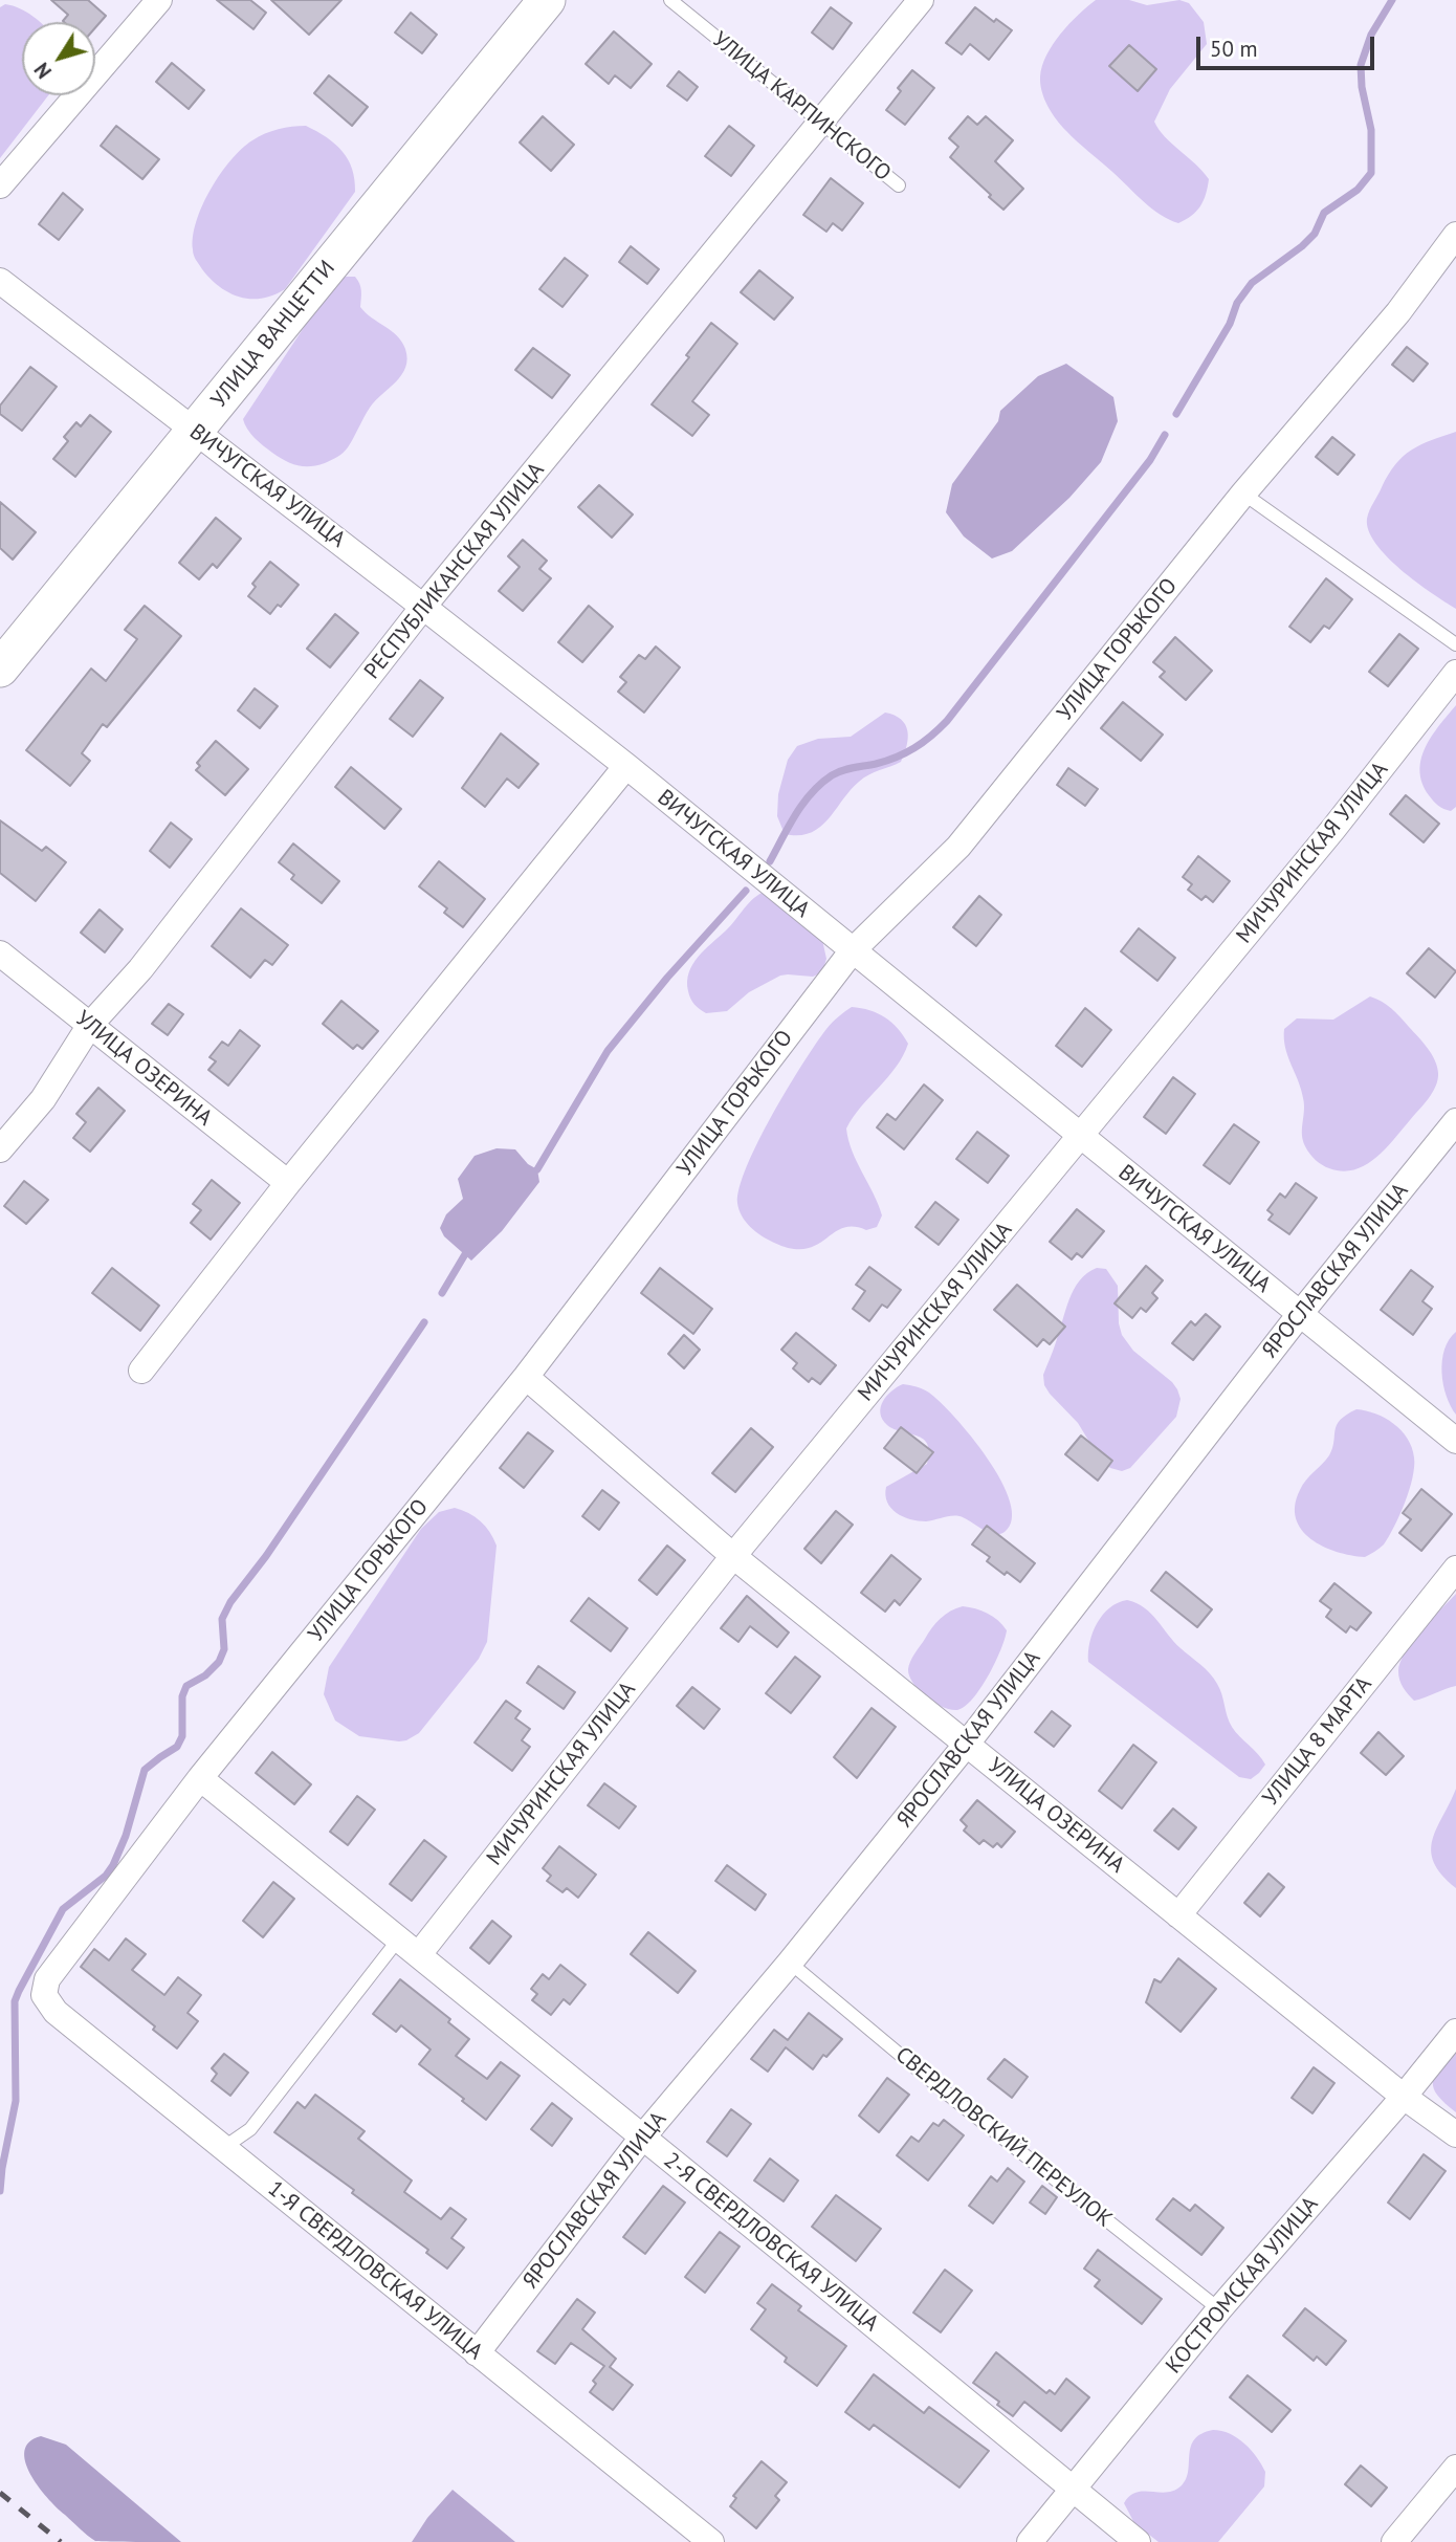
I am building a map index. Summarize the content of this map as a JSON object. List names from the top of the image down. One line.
{"streets":{"street":["УЛИЦА ВАНЦЕТТИ","ВИЧУГСКАЯ УЛИЦА","РЕСПУБЛИКАНСКАЯ УЛИЦА","УЛИЦА ГОРЬКОГО","МИЧУРИНСКАЯ УЛИЦА","УЛИЦА ОЗЕРИНА","ЯРОСЛАВСКАЯ УЛИЦА","УЛИЦА 8 МАРТА","2-Я СВЕРДЛОВСКАЯ УЛИЦА","1-Я СВЕРДЛОВСКАЯ УЛИЦА","КОСТРОМСКАЯ УЛИЦА"],"lane":["УЛИЦА КАРПИНСКОГО","СВЕРДЛОВСКИЙ ПЕРЕУЛОК"]},"crossings":[["УЛИЦА КАРПИНСКОГО","РЕСПУБЛИКАНСКАЯ УЛИЦА"],["УЛИЦА ВАНЦЕТТИ","ВИЧУГСКАЯ УЛИЦА"],["ВИЧУГСКАЯ УЛИЦА","РЕСПУБЛИКАНСКАЯ УЛИЦА"],["ВИЧУГСКАЯ УЛИЦА","УЛИЦА ГОРЬКОГО"],["ВИЧУГСКАЯ УЛИЦА","МИЧУРИНСКАЯ УЛИЦА"],["ВИЧУГСКАЯ УЛИЦА","ЯРОСЛАВСКАЯ УЛИЦА"],["РЕСПУБЛИКАНСКАЯ УЛИЦА","УЛИЦА ОЗЕРИНА"],["УЛИЦА ГОРЬКОГО","УЛИЦА ОЗЕРИНА"],["УЛИЦА ГОРЬКОГО","2-Я СВЕРДЛОВСКАЯ УЛИЦА"],["УЛИЦА ГОРЬКОГО","1-Я СВЕРДЛОВСКАЯ УЛИЦА"],["МИЧУРИНСКАЯ УЛИЦА","УЛИЦА ОЗЕРИНА"],["МИЧУРИНСКАЯ УЛИЦА","2-Я СВЕРДЛОВСКАЯ УЛИЦА"],["УЛИЦА ОЗЕРИНА","ЯРОСЛАВСКАЯ УЛИЦА"],["УЛИЦА ОЗЕРИНА","УЛИЦА 8 МАРТА"],["УЛИЦА ОЗЕРИНА","КОСТРОМСКАЯ УЛИЦА"],["ЯРОСЛАВСКАЯ УЛИЦА","СВЕРДЛОВСКИЙ ПЕРЕУЛОК"],["ЯРОСЛАВСКАЯ УЛИЦА","2-Я СВЕРДЛОВСКАЯ УЛИЦА"],["ЯРОСЛАВСКАЯ УЛИЦА","1-Я СВЕРДЛОВСКАЯ УЛИЦА"],["СВЕРДЛОВСКИЙ ПЕРЕУЛОК","КОСТРОМСКАЯ УЛИЦА"],["2-Я СВЕРДЛОВСКАЯ УЛИЦА","КОСТРОМСКАЯ УЛИЦА"]],"scale_bar":"50 m","north":"bottom left"}
